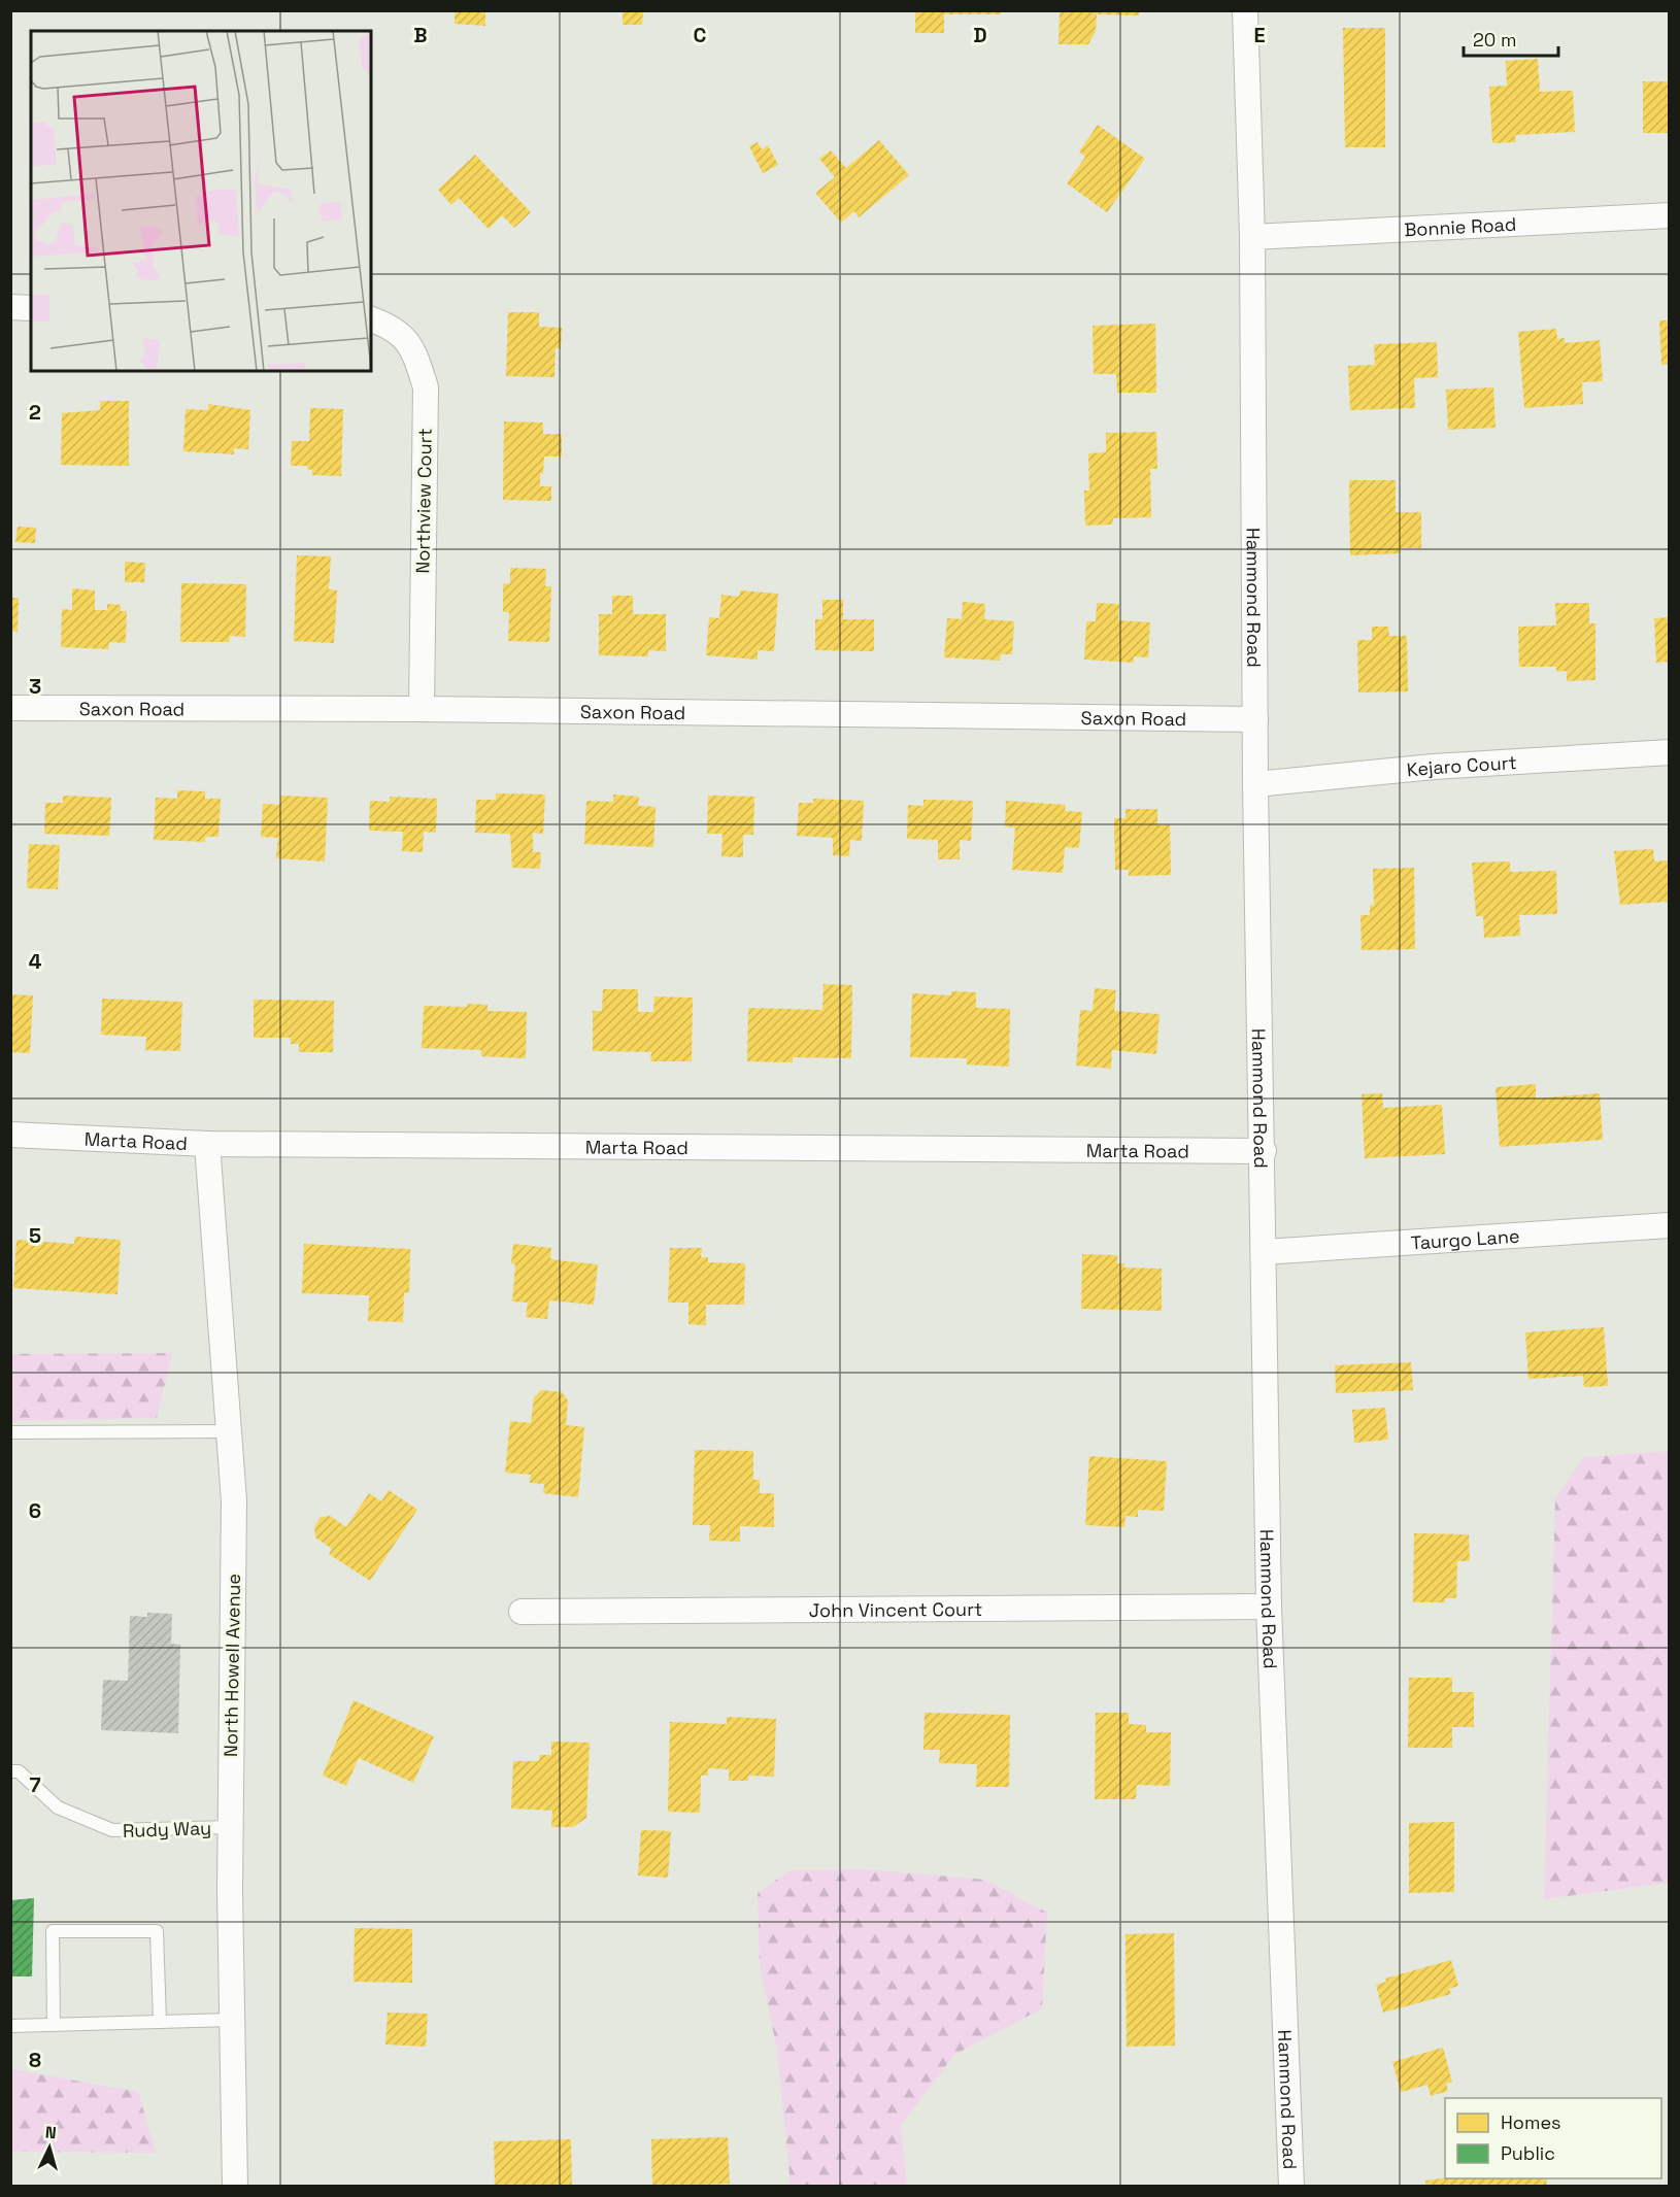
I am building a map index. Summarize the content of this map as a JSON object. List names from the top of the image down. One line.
{"streets":{"street":["Bonnie Road","Northview Court","Hammond Road","Saxon Road","Kejaro Court","Marta Road","Taurgo Lane","John Vincent Court","North Howell Avenue"],"lane":["Rudy Way"]},"crossings":[["Bonnie Road","Hammond Road"],["Northview Court","Saxon Road"],["Hammond Road","Saxon Road"],["Hammond Road","Kejaro Court"],["Hammond Road","Marta Road"],["Hammond Road","Taurgo Lane"],["Hammond Road","John Vincent Court"],["Marta Road","North Howell Avenue"],["North Howell Avenue","Rudy Way"]],"legend":["Homes","Public"],"scale_bar":"20 m","north":"top","grid":{"columns":["B","C","D","E"],"rows":["2","3","4","5","6","7","8"]}}
